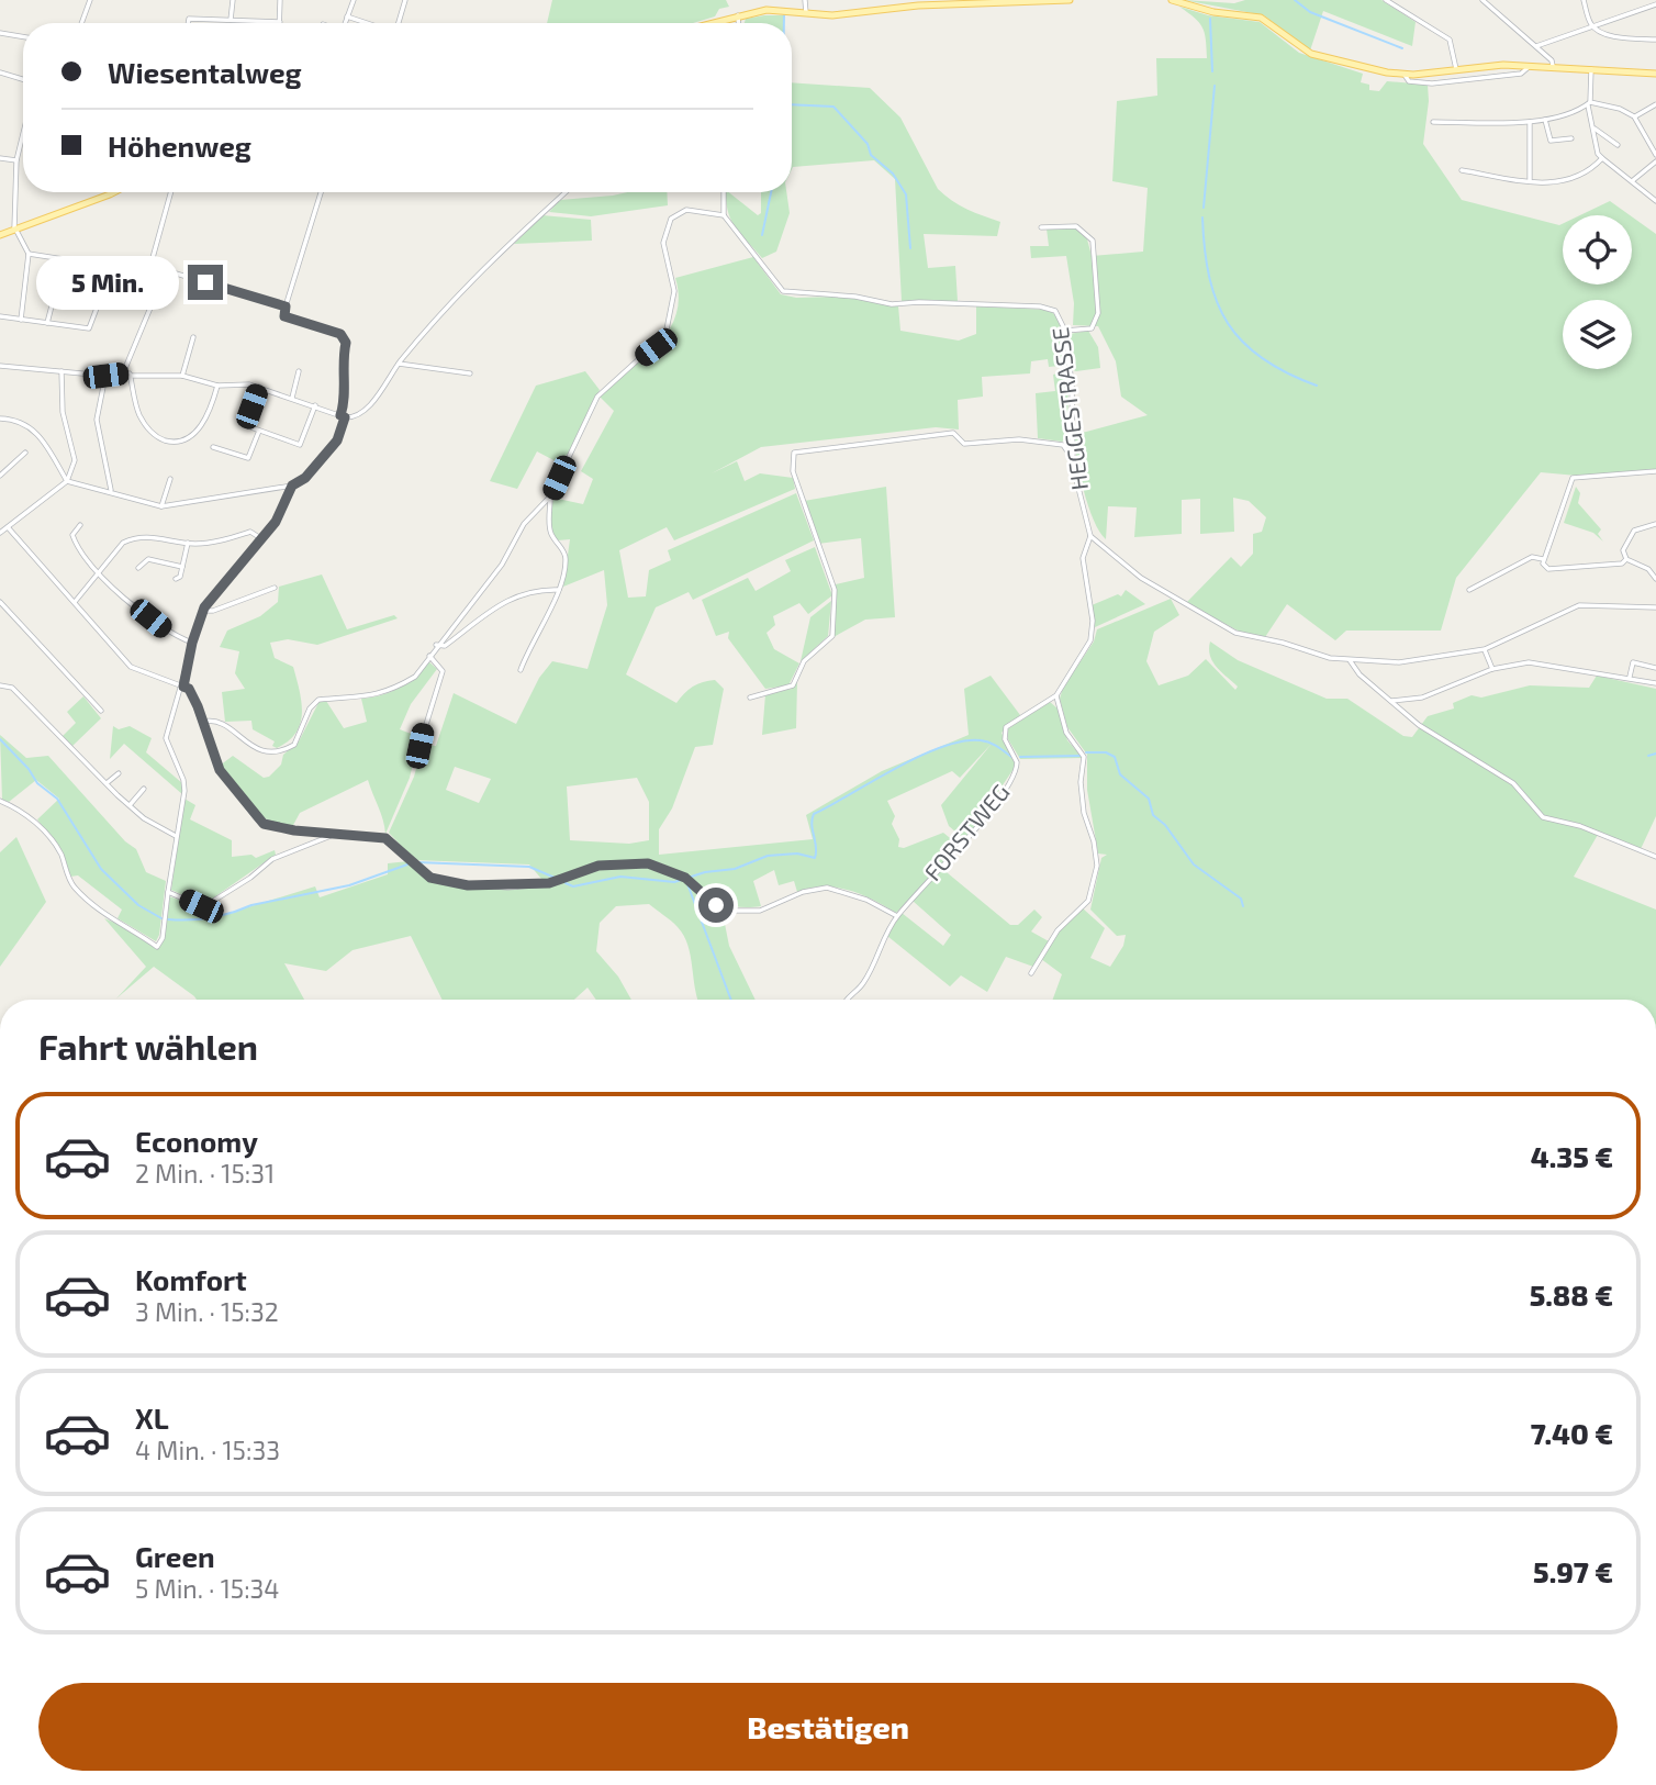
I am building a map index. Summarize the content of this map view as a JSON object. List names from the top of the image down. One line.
{"streets":{"street":["HEGGESTRASSE","FORSTWEG"]},"crossings":[["HEGGESTRASSE","FORSTWEG"]],"page":{"banner":["Wiesentalweg","Höhenweg"],"bubble":"5 Min.","heading":"Fahrt wählen","list":[{"name":"Economy","note":"2 Min. · 15:31","value":"4.35 €"},{"name":"Komfort","note":"3 Min. · 15:32","value":"5.88 €"},{"name":"XL","note":"4 Min. · 15:33","value":"7.40 €"},{"name":"Green","note":"5 Min. · 15:34","value":"5.97 €"}],"buttons":"Bestätigen"}}
